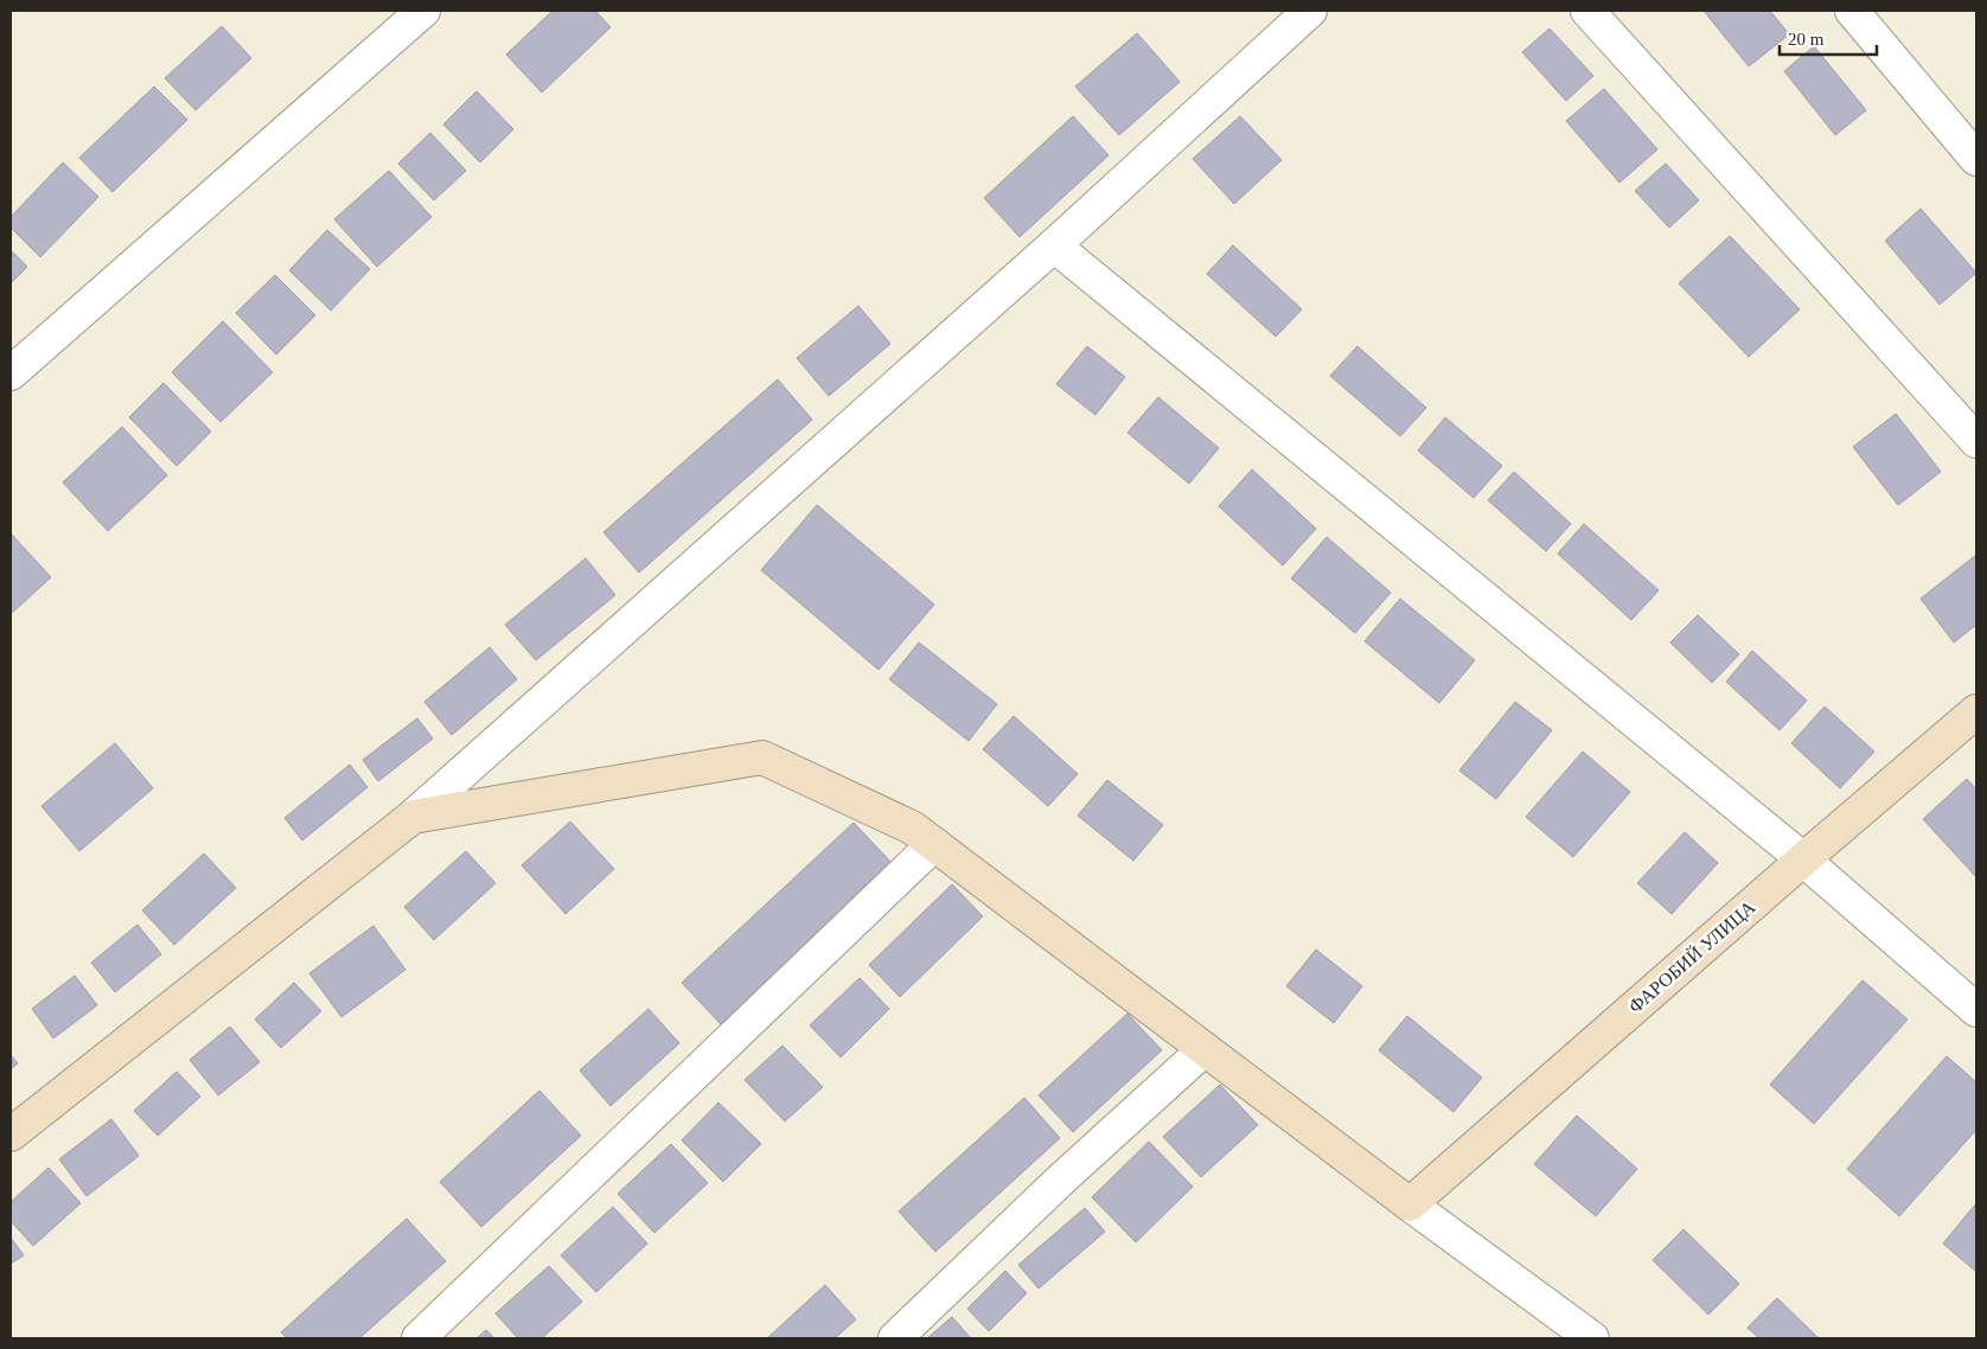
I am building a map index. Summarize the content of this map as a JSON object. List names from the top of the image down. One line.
{"streets":{"street":["ФАРОБИЙ УЛИЦА"]},"scale_bar":"20 m"}
